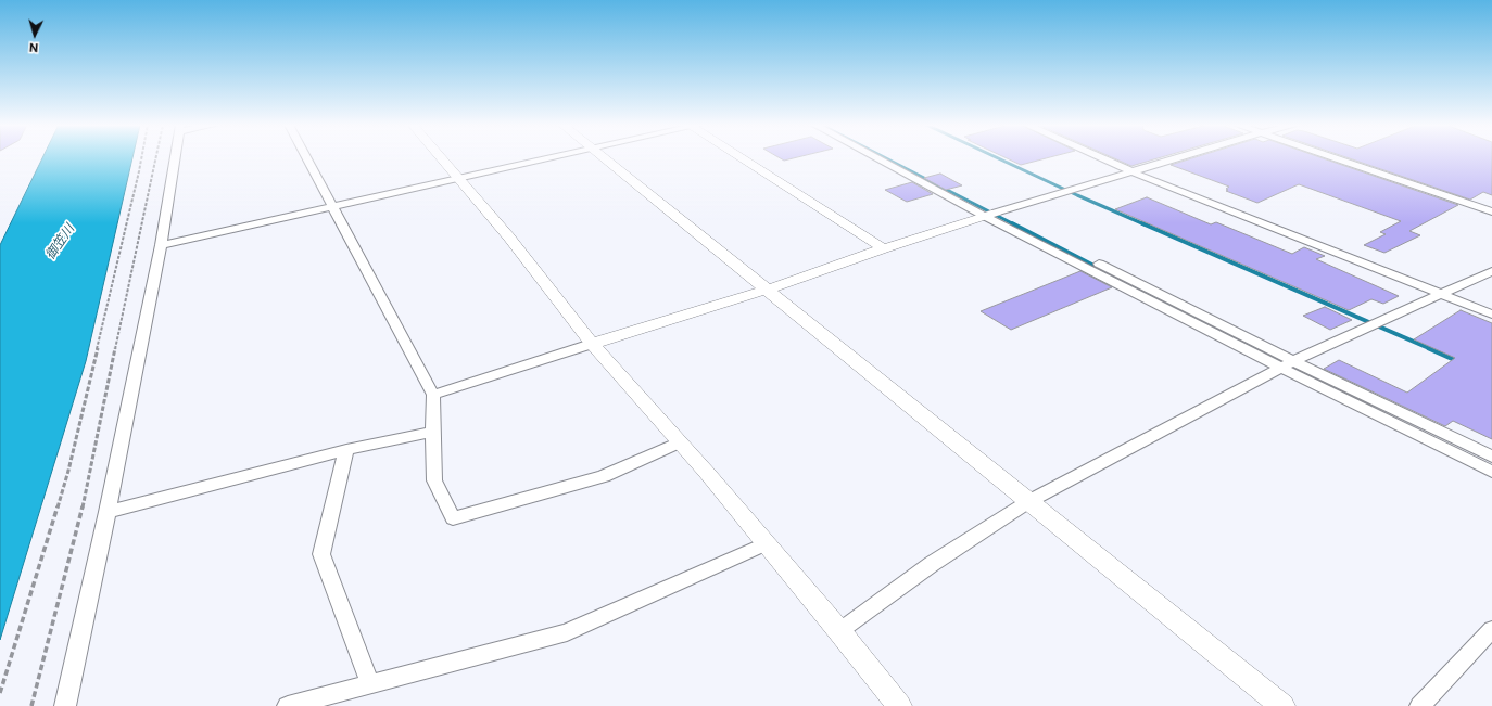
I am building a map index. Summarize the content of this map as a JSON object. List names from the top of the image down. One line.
{"water":["御笠川"],"north":"bottom"}
